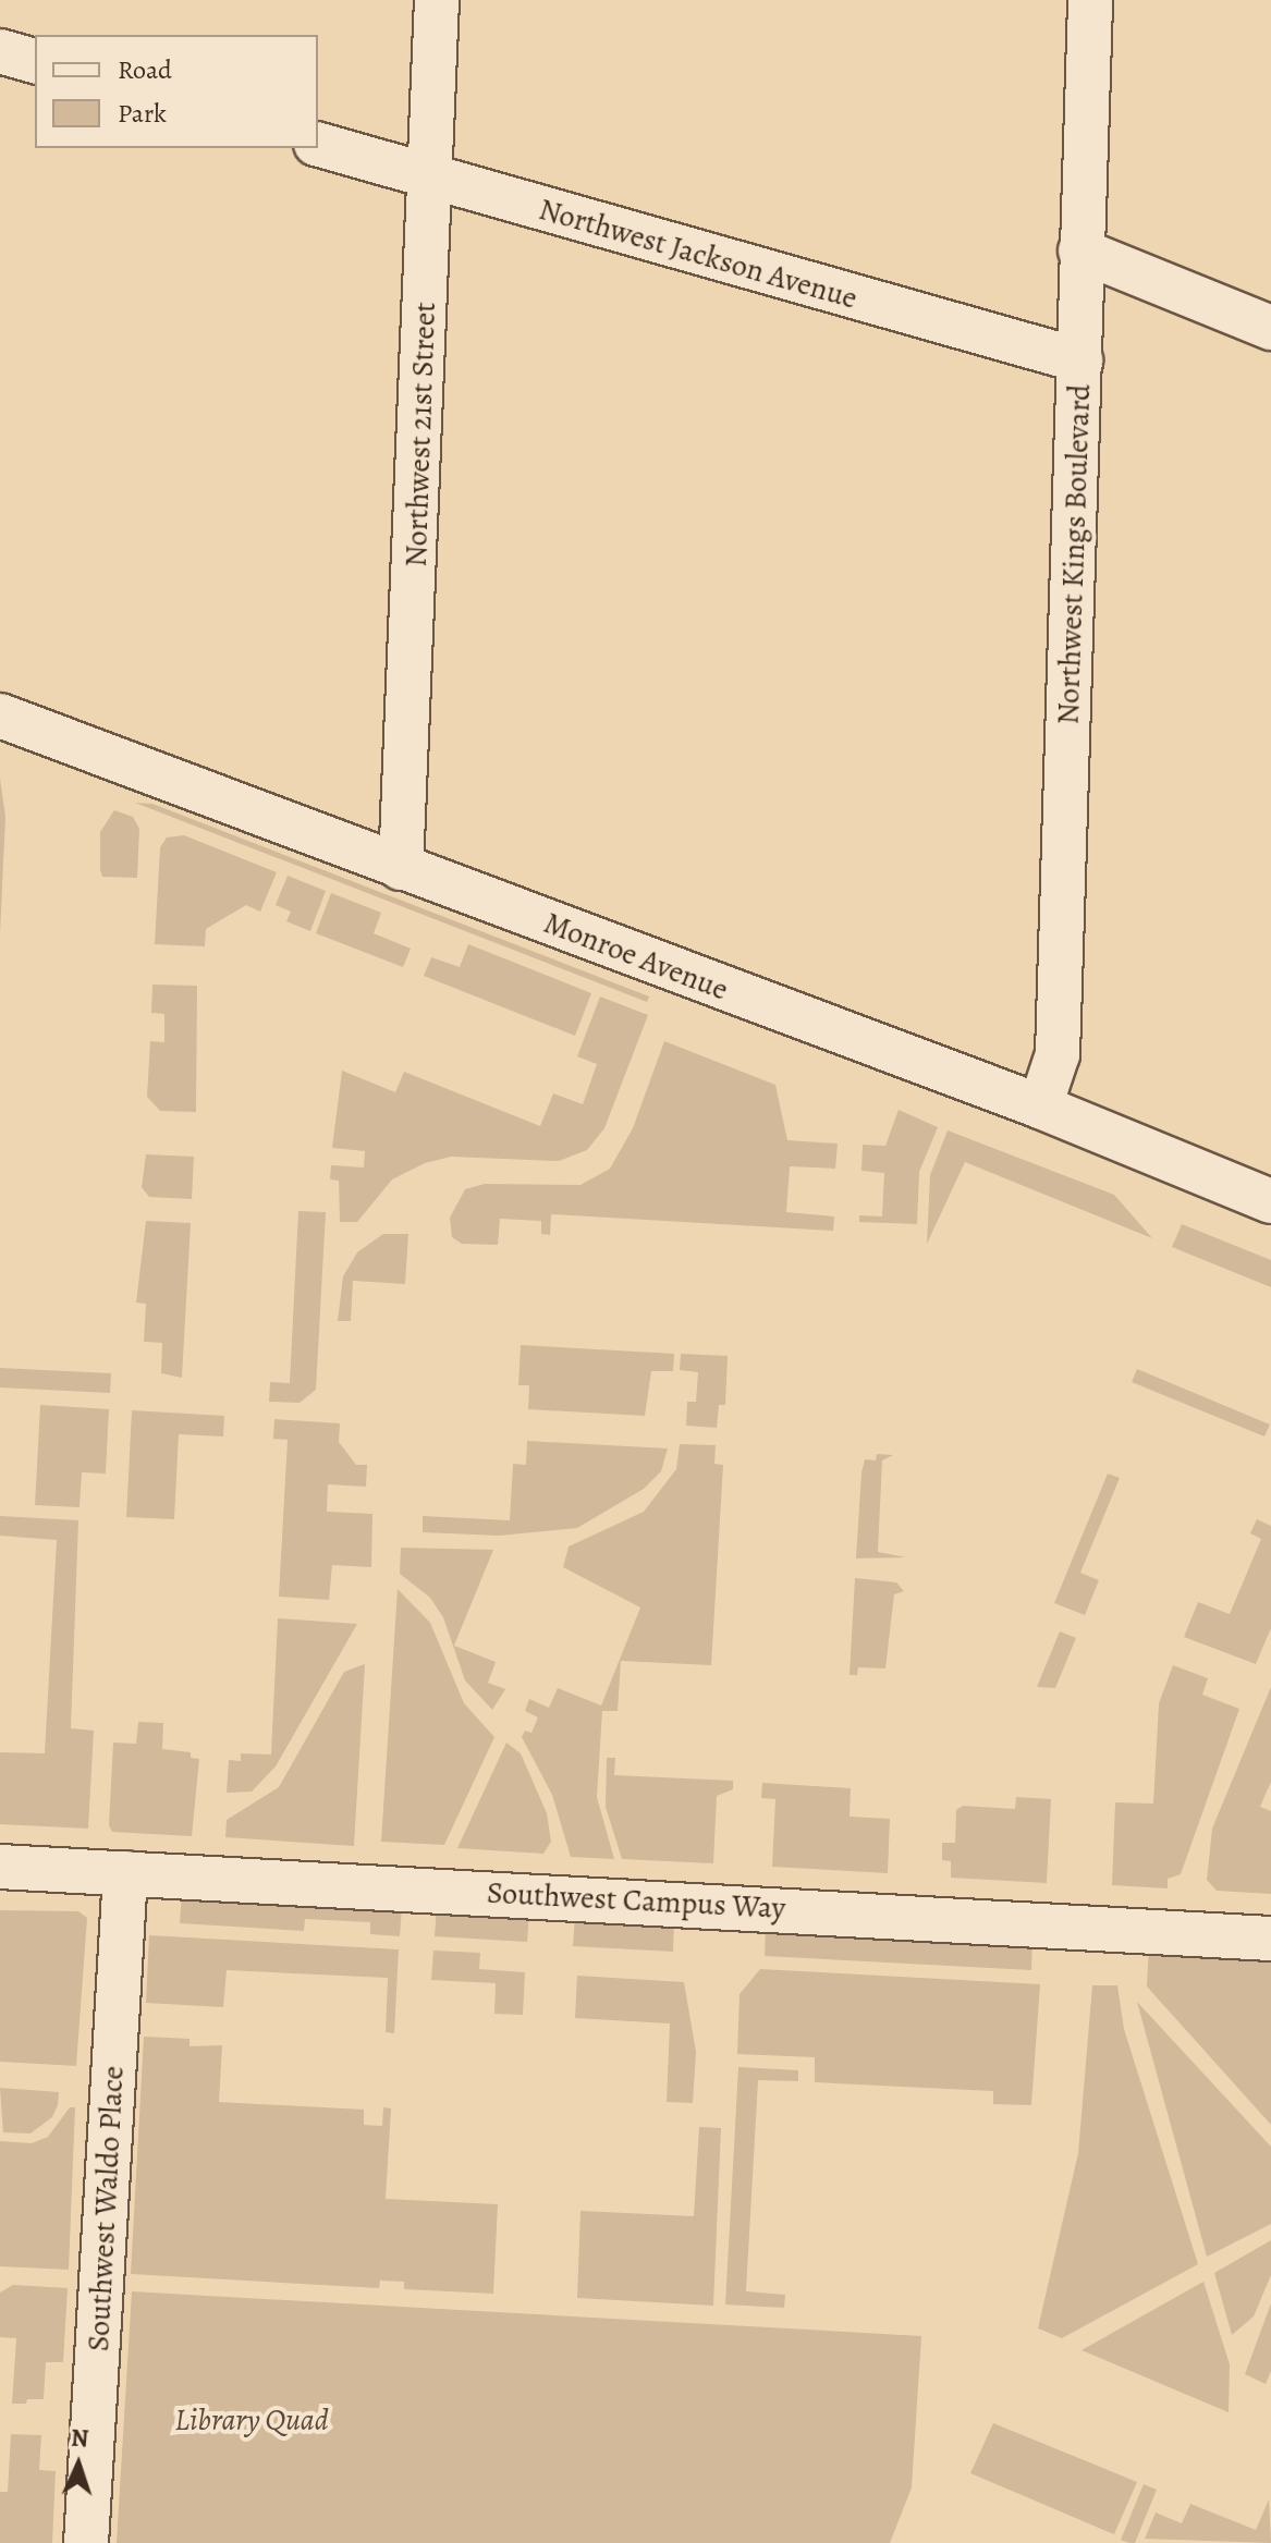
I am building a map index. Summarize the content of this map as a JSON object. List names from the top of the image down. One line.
{"streets":{"street":["Northwest Jackson Avenue","Northwest 21st Street","Northwest Kings Boulevard","Monroe Avenue","Southwest Campus Way","Southwest Waldo Place"]},"crossings":[["Northwest Jackson Avenue","Northwest 21st Street"],["Northwest Jackson Avenue","Northwest Kings Boulevard"],["Northwest 21st Street","Monroe Avenue"],["Northwest Kings Boulevard","Monroe Avenue"],["Southwest Campus Way","Southwest Waldo Place"]],"parks":["Library Quad"],"legend":["Road","Park"],"north":"top"}
